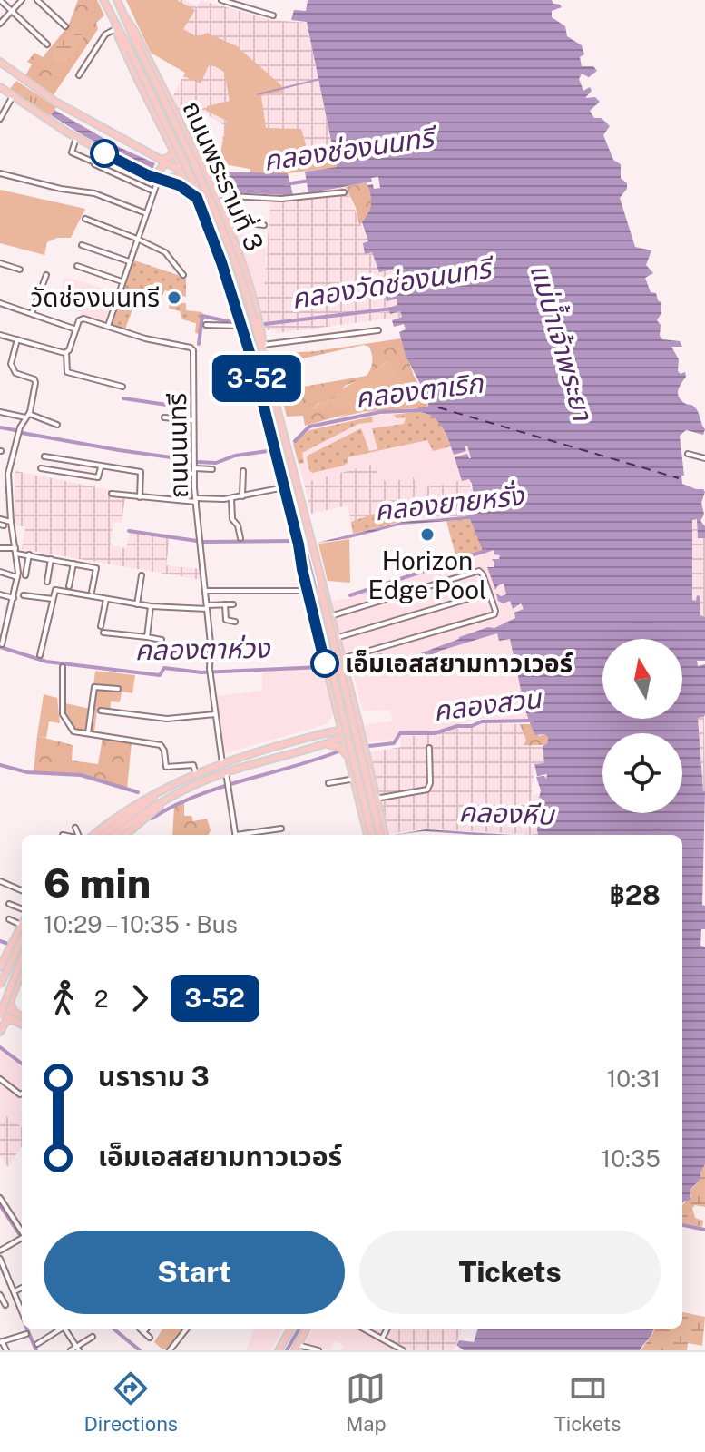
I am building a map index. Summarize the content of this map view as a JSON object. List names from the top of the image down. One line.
{"streets":{"main road":["ถนนพระรามที่ 3"],"street":["ถนนนนทรี"]},"water":["คลองช่องนนทรี","คลองวัดช่องนนทรี","แม่น้ำเจ้าพระยา","คลองตาเริก","คลองยายหรั่ง","คลองตาห่วง","คลองสวน","คลองหีบ"],"places":["วัดช่องนนทรี","Horizon Edge Pool","เอ็มเอสสยามทาวเวอร์"],"lines":["bus line 3-52"],"north":"top","page":{"on_map":"3-52","heading":["6 min","10:29 – 10:35 · Bus","฿28"],"legs":["2","3-52"],"list":[{"name":"นราราม 3","value":"10:31"},{"name":"เอ็มเอสสยามทาวเวอร์","value":"10:35"}],"buttons":["Start","Tickets"],"tabs":["Directions","Map","Tickets"]}}
